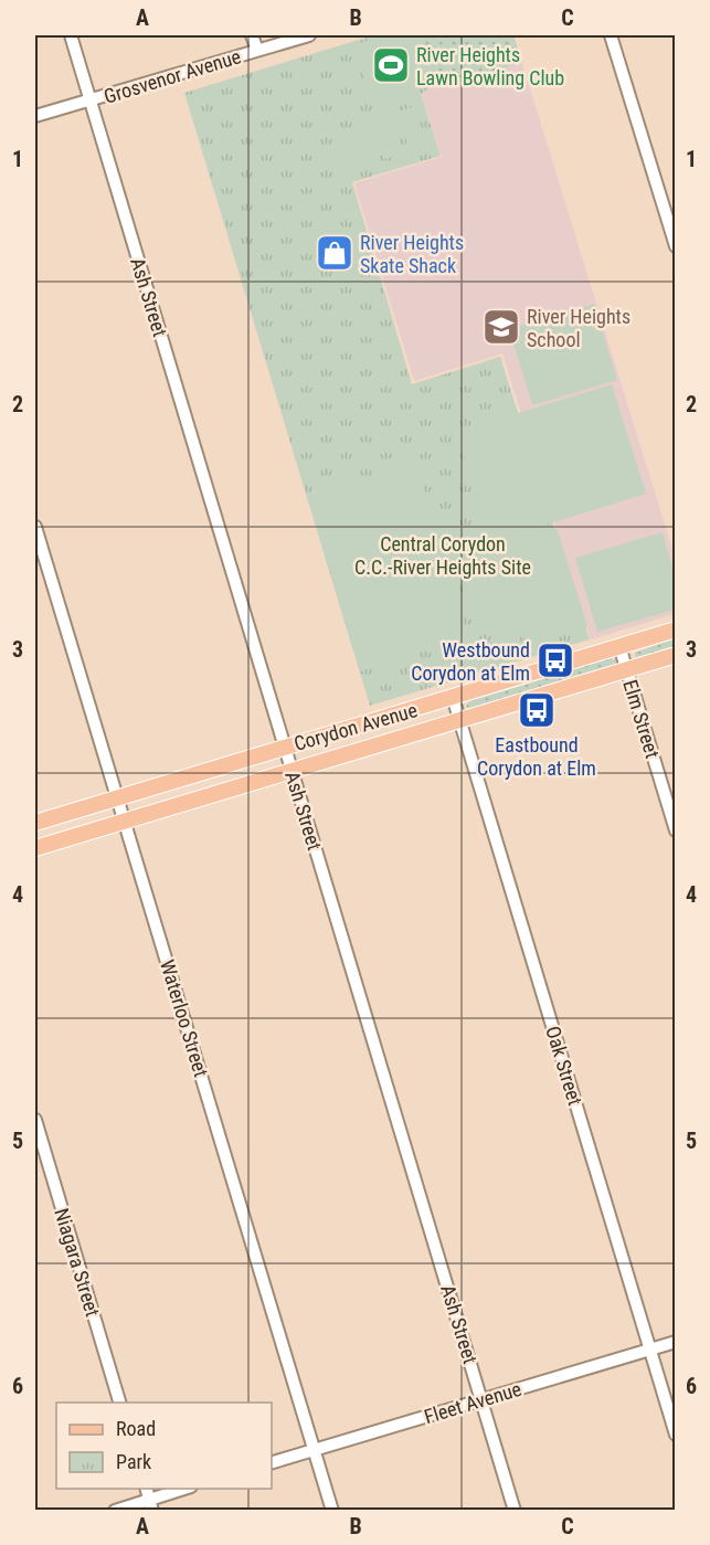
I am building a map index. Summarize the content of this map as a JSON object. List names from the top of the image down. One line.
{"streets":{"main road":["Corydon Avenue"],"street":["Grosvenor Avenue","Ash Street","Elm Street","Waterloo Street","Oak Street","Niagara Street","Fleet Avenue"]},"crossings":[["Grosvenor Avenue","Ash Street"],["Ash Street","Corydon Avenue"],["Ash Street","Fleet Avenue"],["Elm Street","Corydon Avenue"],["Corydon Avenue","Waterloo Street"],["Corydon Avenue","Oak Street"],["Waterloo Street","Fleet Avenue"],["Oak Street","Fleet Avenue"]],"parks":["Central Corydon C.C.-River Heights Site"],"places":{"sports":["River Heights Lawn Bowling Club"],"shop":["River Heights Skate Shack"],"school or university":["River Heights School"],"bus stop":["Westbound Corydon at Elm","Eastbound Corydon at Elm"]},"legend":["Road","Park"],"grid":{"columns":["A","B","C"],"rows":["1","2","3","4","5","6"]}}
